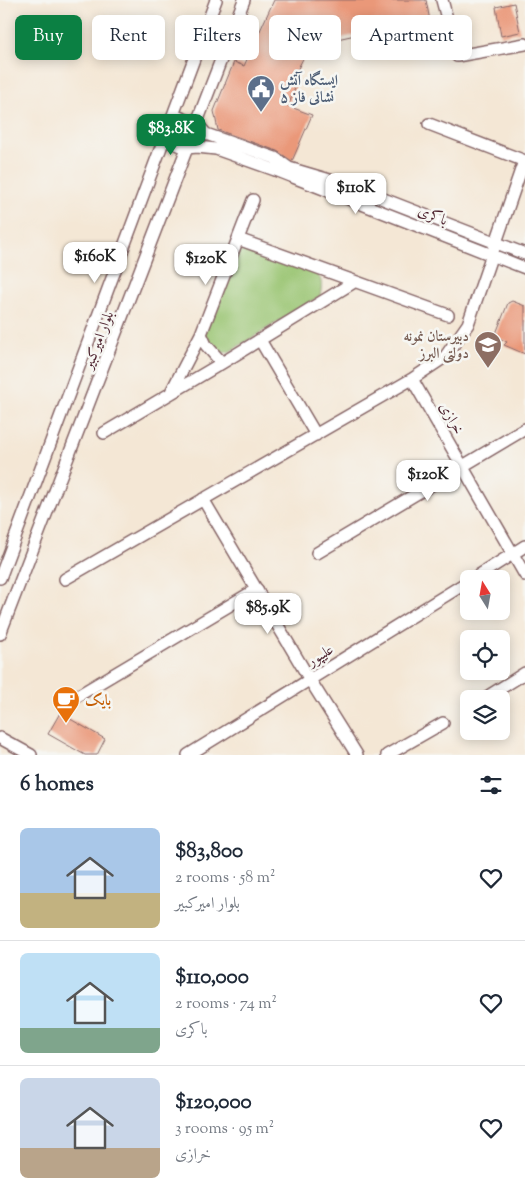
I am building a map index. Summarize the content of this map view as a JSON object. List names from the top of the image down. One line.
{"streets":{"street":["باکری","بلوار امیرکبیر","خرازی","علیپور"]},"crossings":[["باکری","بلوار امیرکبیر"]],"places":{"public building":["ایستگاه آتش نشانی فاز ۵"],"school or university":["دبیرستان نمونه دولتی البرز"],"cafe":["بایک"]},"north":"top","page":{"chip":["Buy","Rent","Filters","New","Apartment"],"price":["$83.8K","$110K","$160K","$120K","$120K","$85.9K"],"heading":"6 homes","list":[{"name":"$83,800","note":"2 rooms · 58 m² · بلوار امیرکبیر"},{"name":"$110,000","note":"2 rooms · 74 m² · باکری"},{"name":"$120,000","note":"3 rooms · 95 m² · خرازی"}]}}
